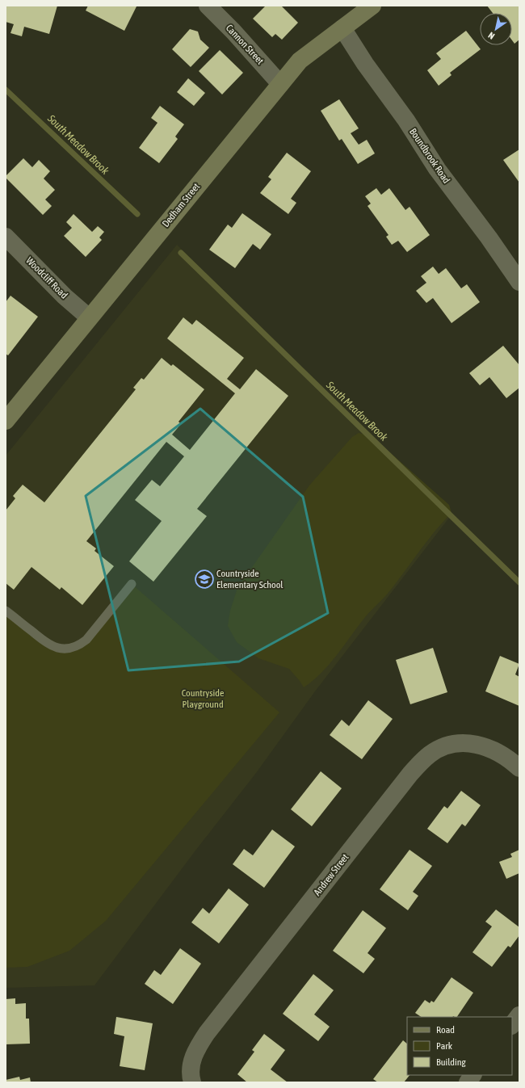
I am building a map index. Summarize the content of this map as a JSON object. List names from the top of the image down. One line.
{"streets":{"main road":["Dedham Street"],"street":["Cannon Street","Boundbrook Road","Woodcliff Road","Andrew Street"]},"crossings":[["Cannon Street","Dedham Street"],["Boundbrook Road","Dedham Street"],["Dedham Street","Woodcliff Road"]],"water":["South Meadow Brook"],"parks":["Countryside Playground"],"places":{"school or university":["Countryside Elementary School"]},"legend":["Road","Park","Building"],"north":"bottom left"}
